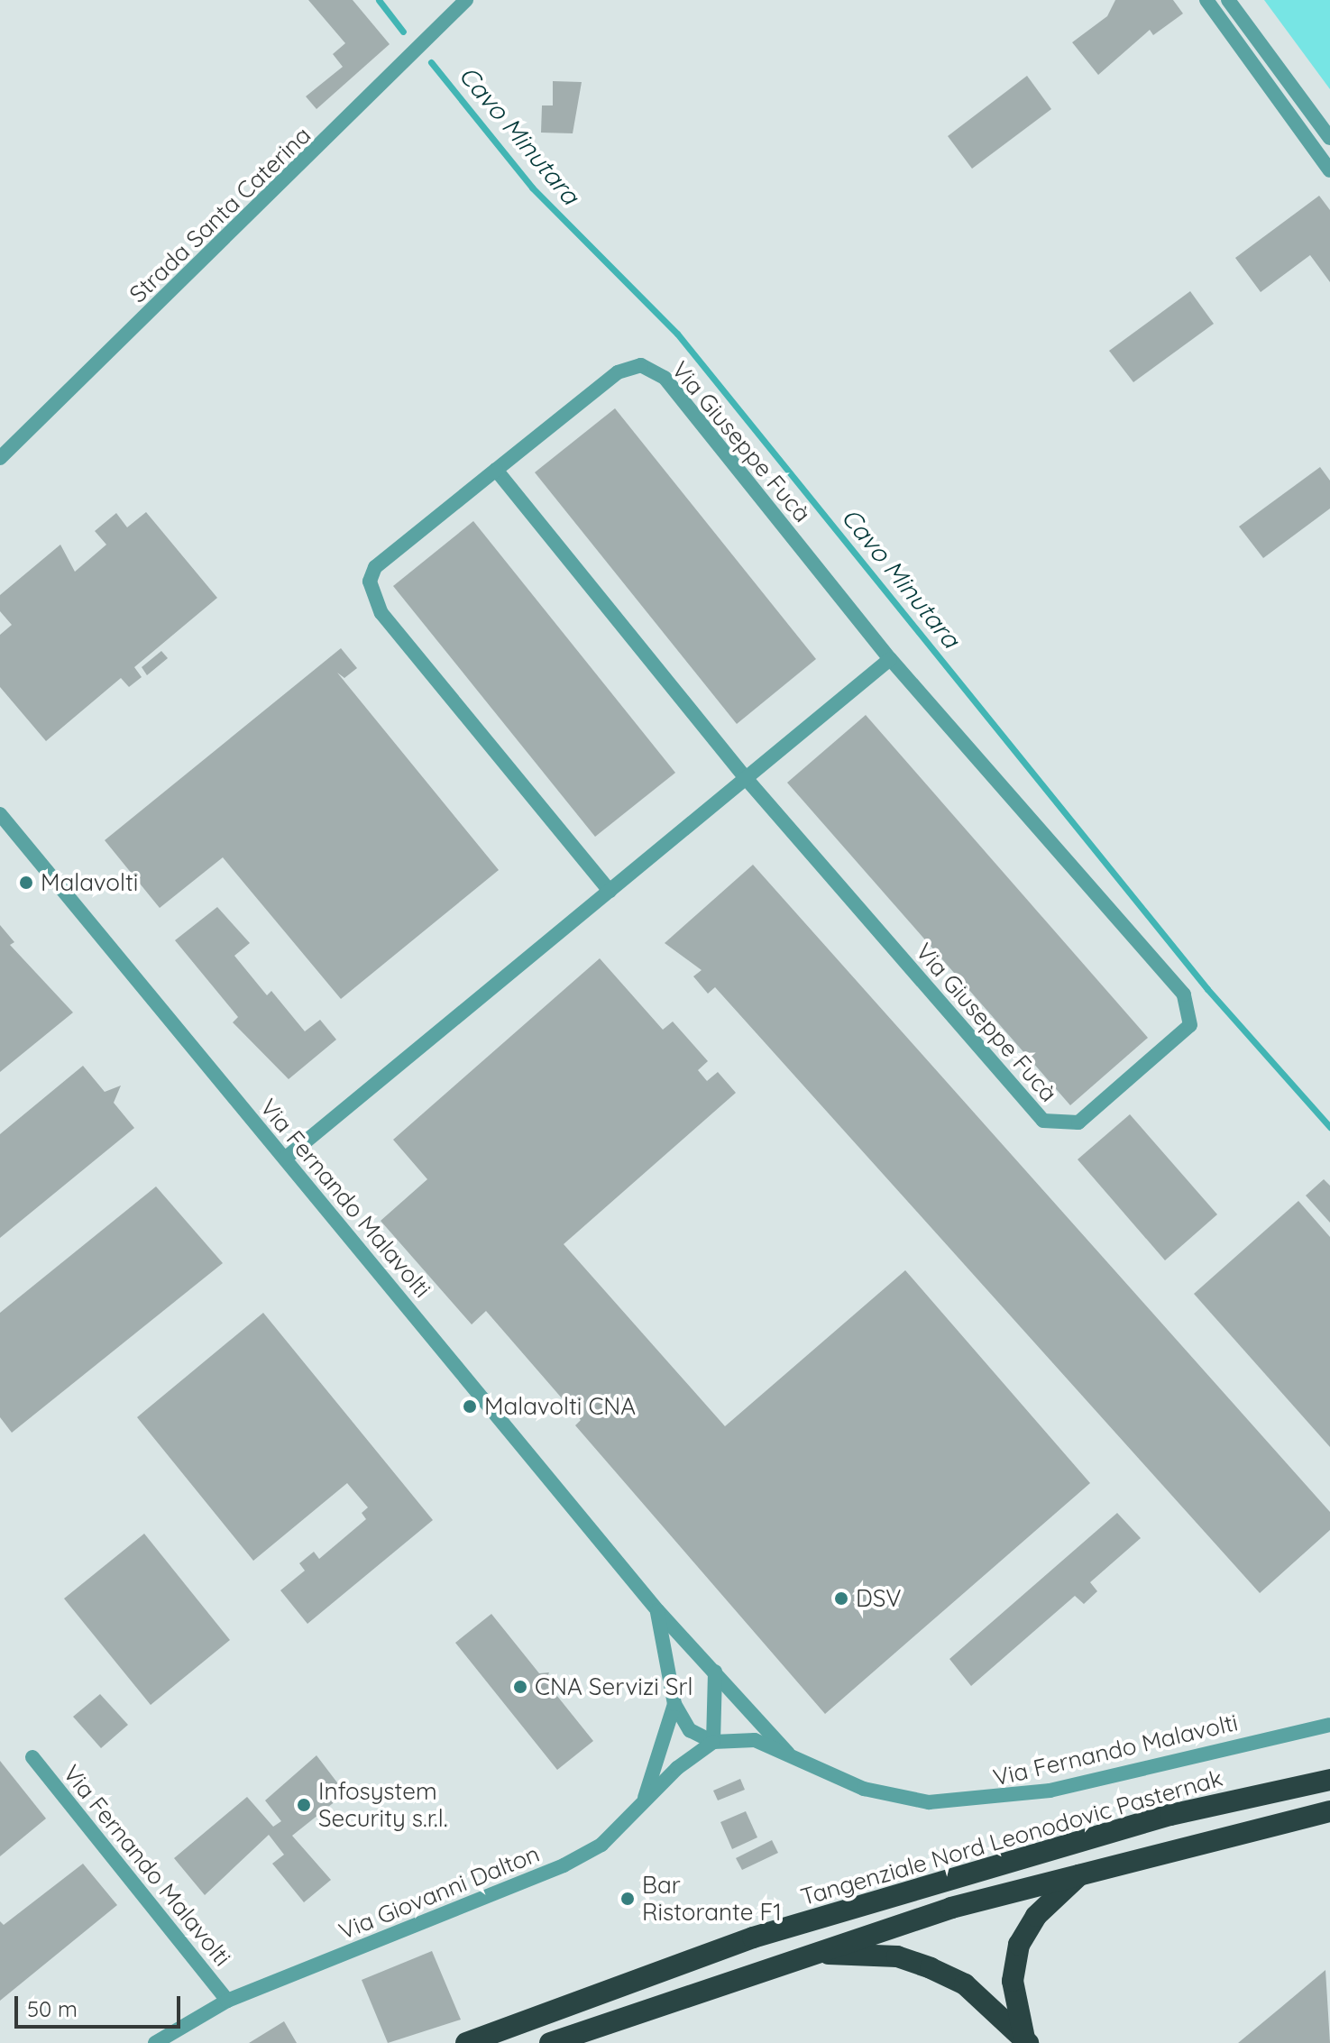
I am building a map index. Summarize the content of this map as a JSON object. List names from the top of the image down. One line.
{"streets":{"highway":["Tangenziale Nord Leonodovic Pasternak"],"street":["Strada Santa Caterina","Via Giuseppe Fucà","Via Fernando Malavolti","Via Giovanni Dalton"]},"crossings":[["Via Fernando Malavolti","Via Giovanni Dalton"]],"water":["Cavo Minutara"],"places":["Malavolti","Malavolti CNA","DSV","CNA Servizi Srl","Infosystem Security s.r.l.","Bar Ristorante F1"],"scale_bar":"50 m"}
